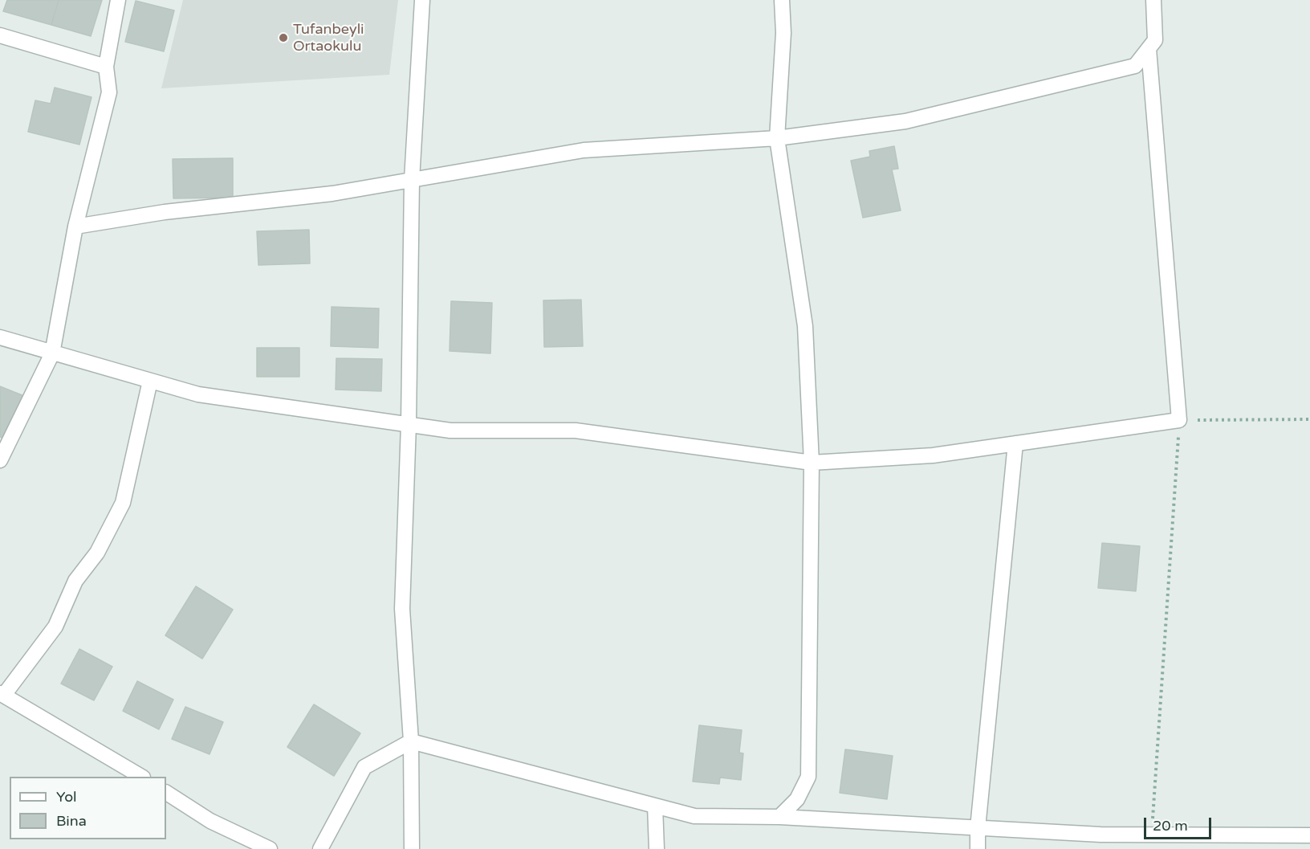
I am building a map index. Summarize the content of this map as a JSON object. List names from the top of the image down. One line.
{"places":["Tufanbeyli Ortaokulu"],"legend":["Yol","Bina"],"scale_bar":"20 m"}
